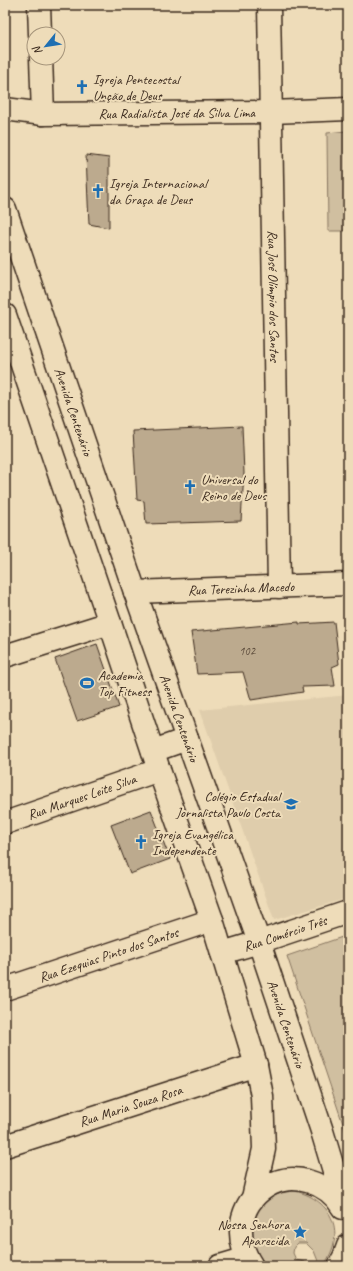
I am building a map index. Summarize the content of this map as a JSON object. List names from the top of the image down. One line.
{"streets":{"main road":["Rua Radialista José da Silva Lima","Rua José Olímpio dos Santos","Avenida Centenário","Rua Terezinha Macedo","Rua Marques Leite Silva","Rua Comércio Três","Rua Ezequias Pinto dos Santos","Rua Maria Souza Rosa"]},"crossings":[["Rua Radialista José da Silva Lima","Rua José Olímpio dos Santos"],["Rua José Olímpio dos Santos","Rua Terezinha Macedo"],["Avenida Centenário","Rua Terezinha Macedo"],["Avenida Centenário","Rua Marques Leite Silva"],["Avenida Centenário","Rua Comércio Três"]],"places":{"church":["Igreja Pentecostal Unção de Deus","Igreja Internacional da Graça de Deus","Universal do Reino de Deus","Igreja Evangélica Independente"],"sports":["Academia Top Fitness"],"school or university":["Colégio Estadual Jornalista Paulo Costa"],"place":["Nossa Senhora Aparecida"]},"house_numbers":["102"],"north":"bottom left"}
